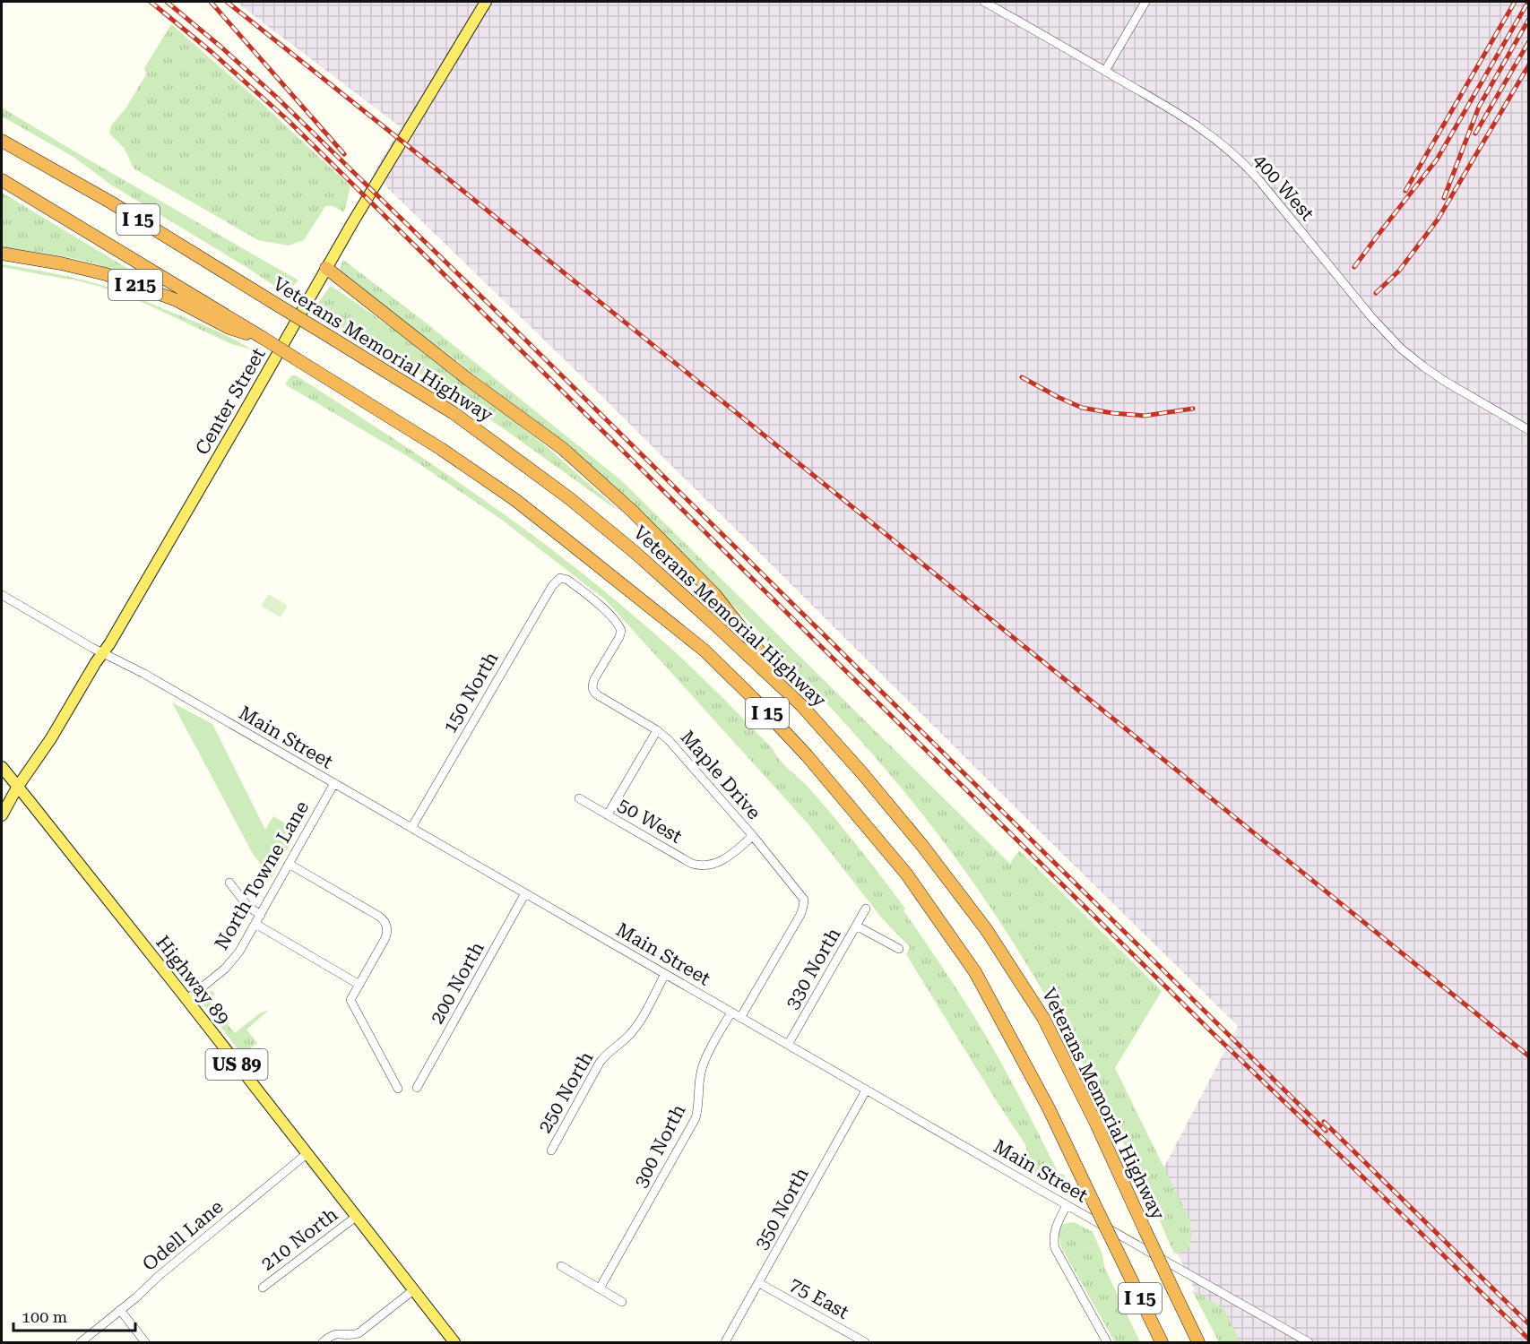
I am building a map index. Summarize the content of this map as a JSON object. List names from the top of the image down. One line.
{"streets":{"highway":["I 15","I 215","Veterans Memorial Highway"],"main road":["Center Street","Highway 89","US 89"],"street":["400 West","150 North","Main Street","Maple Drive","50 West","North Towne Lane","330 North","200 North","250 North","300 North","350 North","Odell Lane","210 North","75 East"]},"crossings":[["I 15","I 215"],["Center Street","Main Street"],["Center Street","Highway 89"],["150 North","Main Street"],["150 North","Maple Drive"],["Main Street","Maple Drive"],["Main Street","North Towne Lane"],["Main Street","330 North"],["Main Street","200 North"],["Main Street","250 North"],["Main Street","300 North"],["Main Street","350 North"],["Maple Drive","50 West"],["North Towne Lane","Highway 89"],["Highway 89","Odell Lane"],["Highway 89","210 North"],["350 North","75 East"]],"scale_bar":"100 m"}
